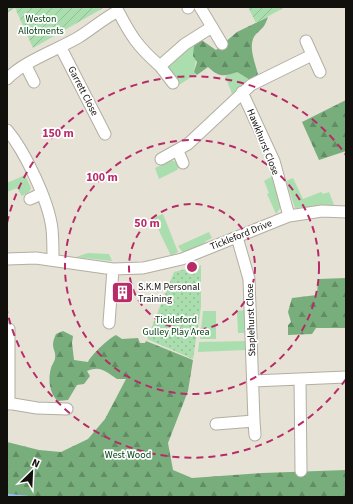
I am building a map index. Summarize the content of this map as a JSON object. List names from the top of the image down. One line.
{"streets":{"street":["Garrett Close","Hawkhurst Close","Tickleford Drive","Staplehurst Close"]},"crossings":[["Hawkhurst Close","Tickleford Drive"],["Tickleford Drive","Staplehurst Close"]],"parks":["Weston Allotments","Tickleford Gulley Play Area","West Wood"],"places":{"building":["S.K.M Personal Training"]},"north":"top right","rings":["150 m","100 m","50 m"]}
